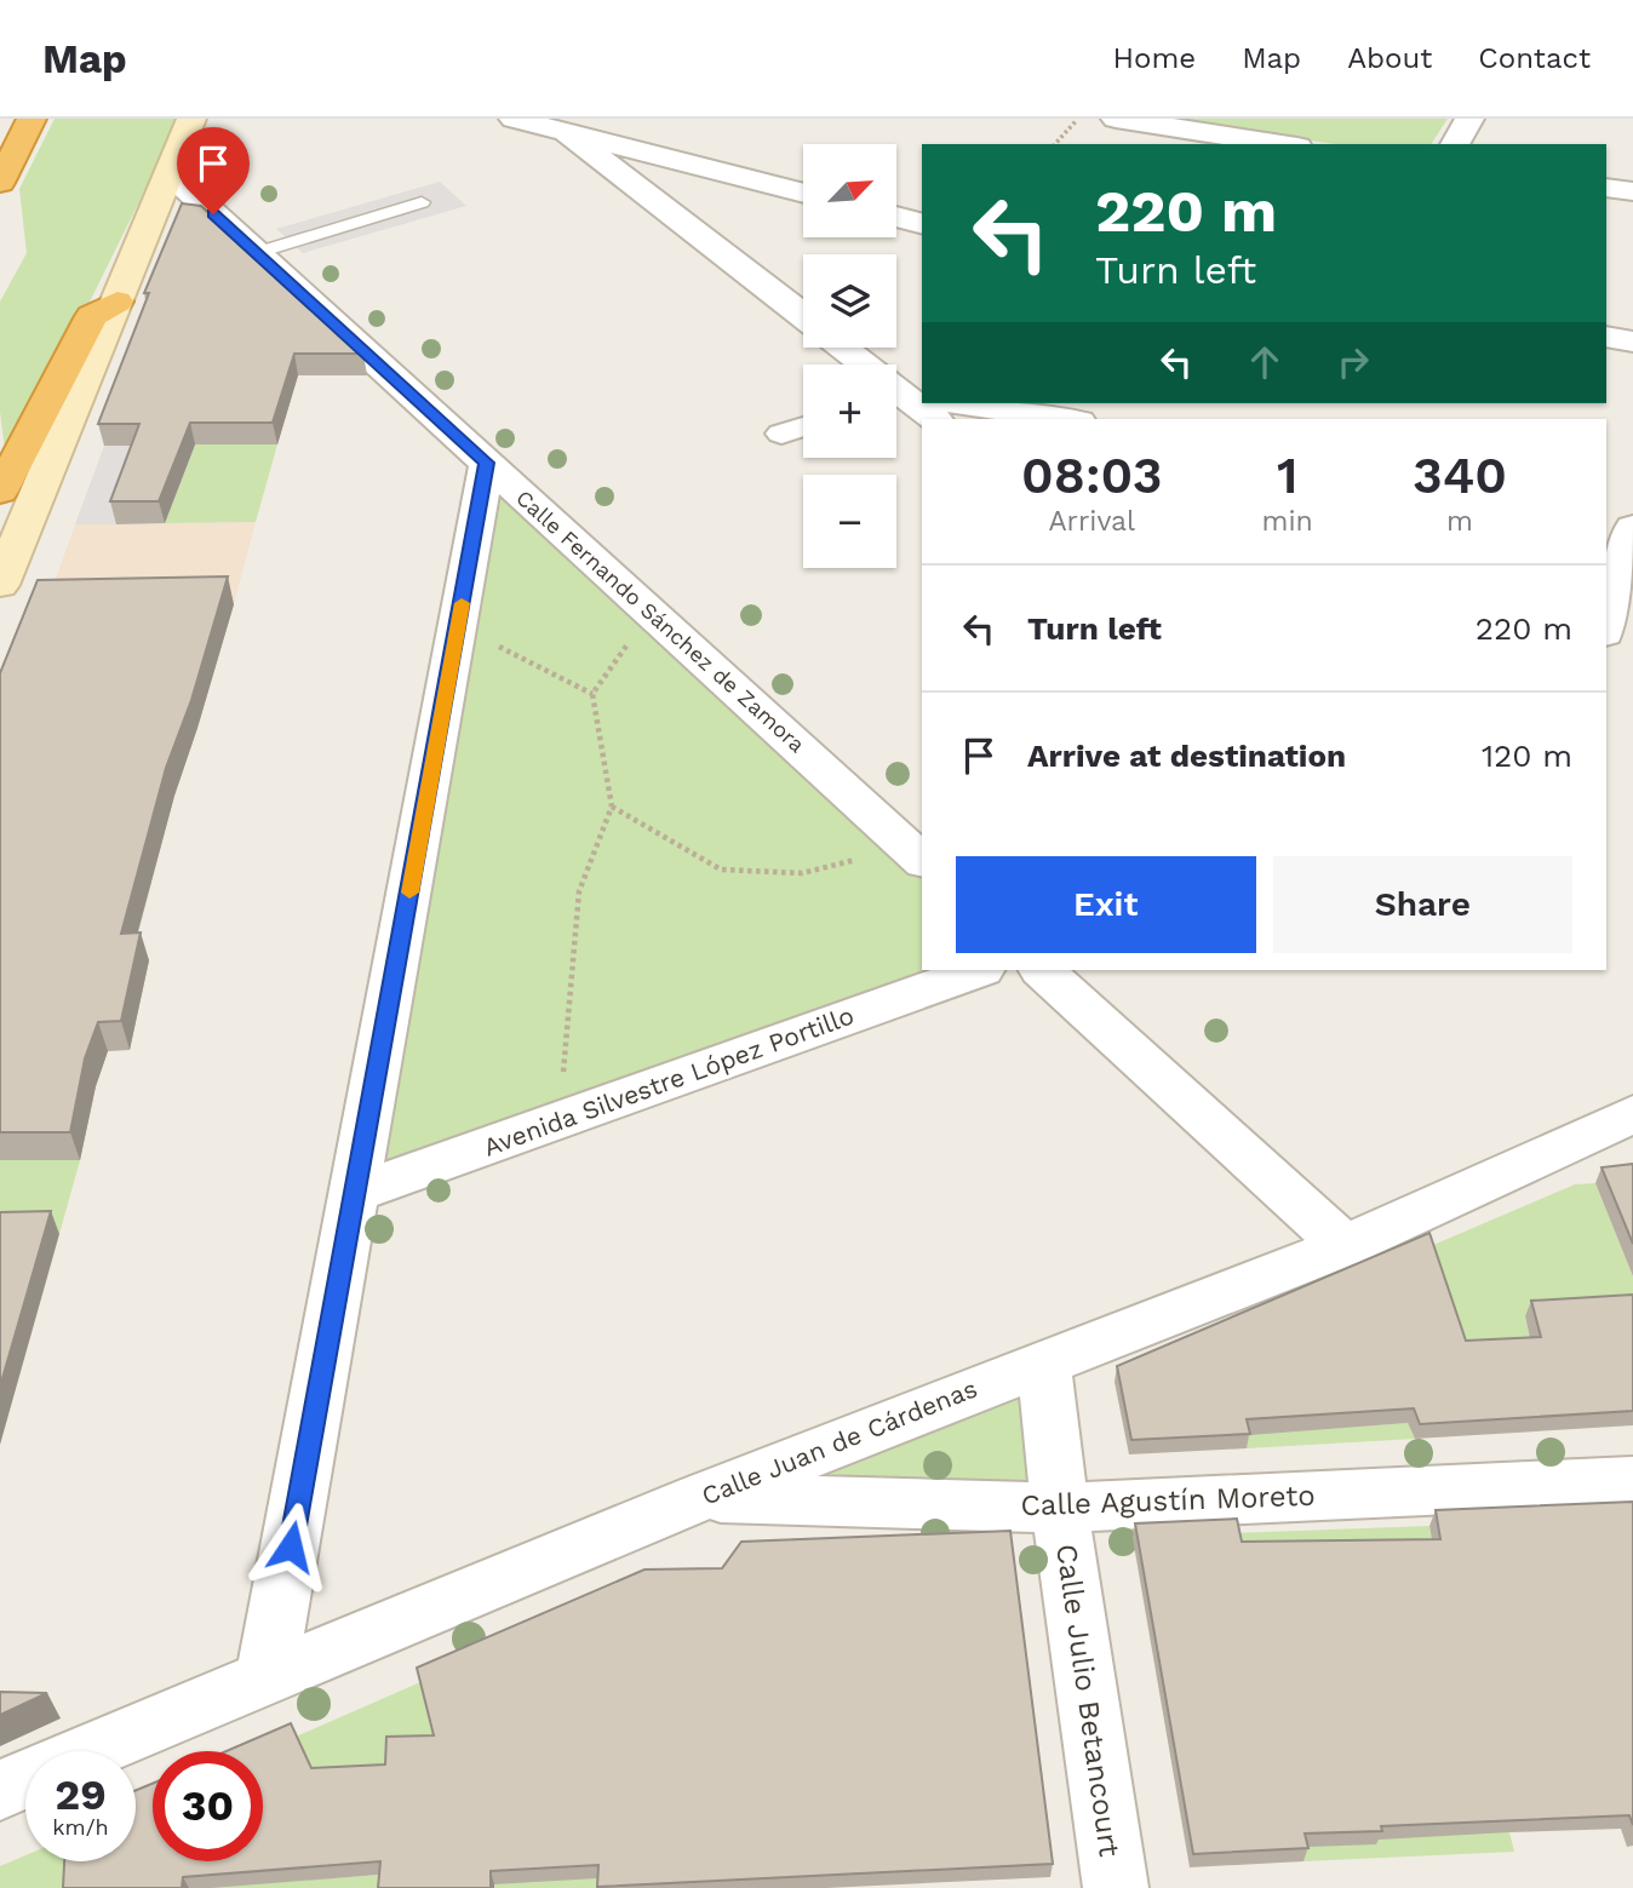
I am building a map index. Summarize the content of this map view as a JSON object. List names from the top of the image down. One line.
{"streets":{"street":["Calle Fernando Sánchez de Zamora","Avenida Silvestre López Portillo","Calle Juan de Cárdenas","Calle Agustín Moreto","Calle Julio Betancourt"]},"crossings":[["Calle Juan de Cárdenas","Calle Agustín Moreto"],["Calle Juan de Cárdenas","Calle Julio Betancourt"],["Calle Agustín Moreto","Calle Julio Betancourt"]],"north":"top right","page":{"header":"Map","nav":["Home","Map","About","Contact"],"map_buttons":["+","−"],"turn":["220 m","Turn left"],"eta":["08:03","Arrival","1","min","340","m"],"list":[{"name":"Turn left","value":"220 m"},{"name":"Arrive at destination","value":"120 m"}],"buttons":["Exit","Share"],"speed":"29 km/h","limit":"30"}}
